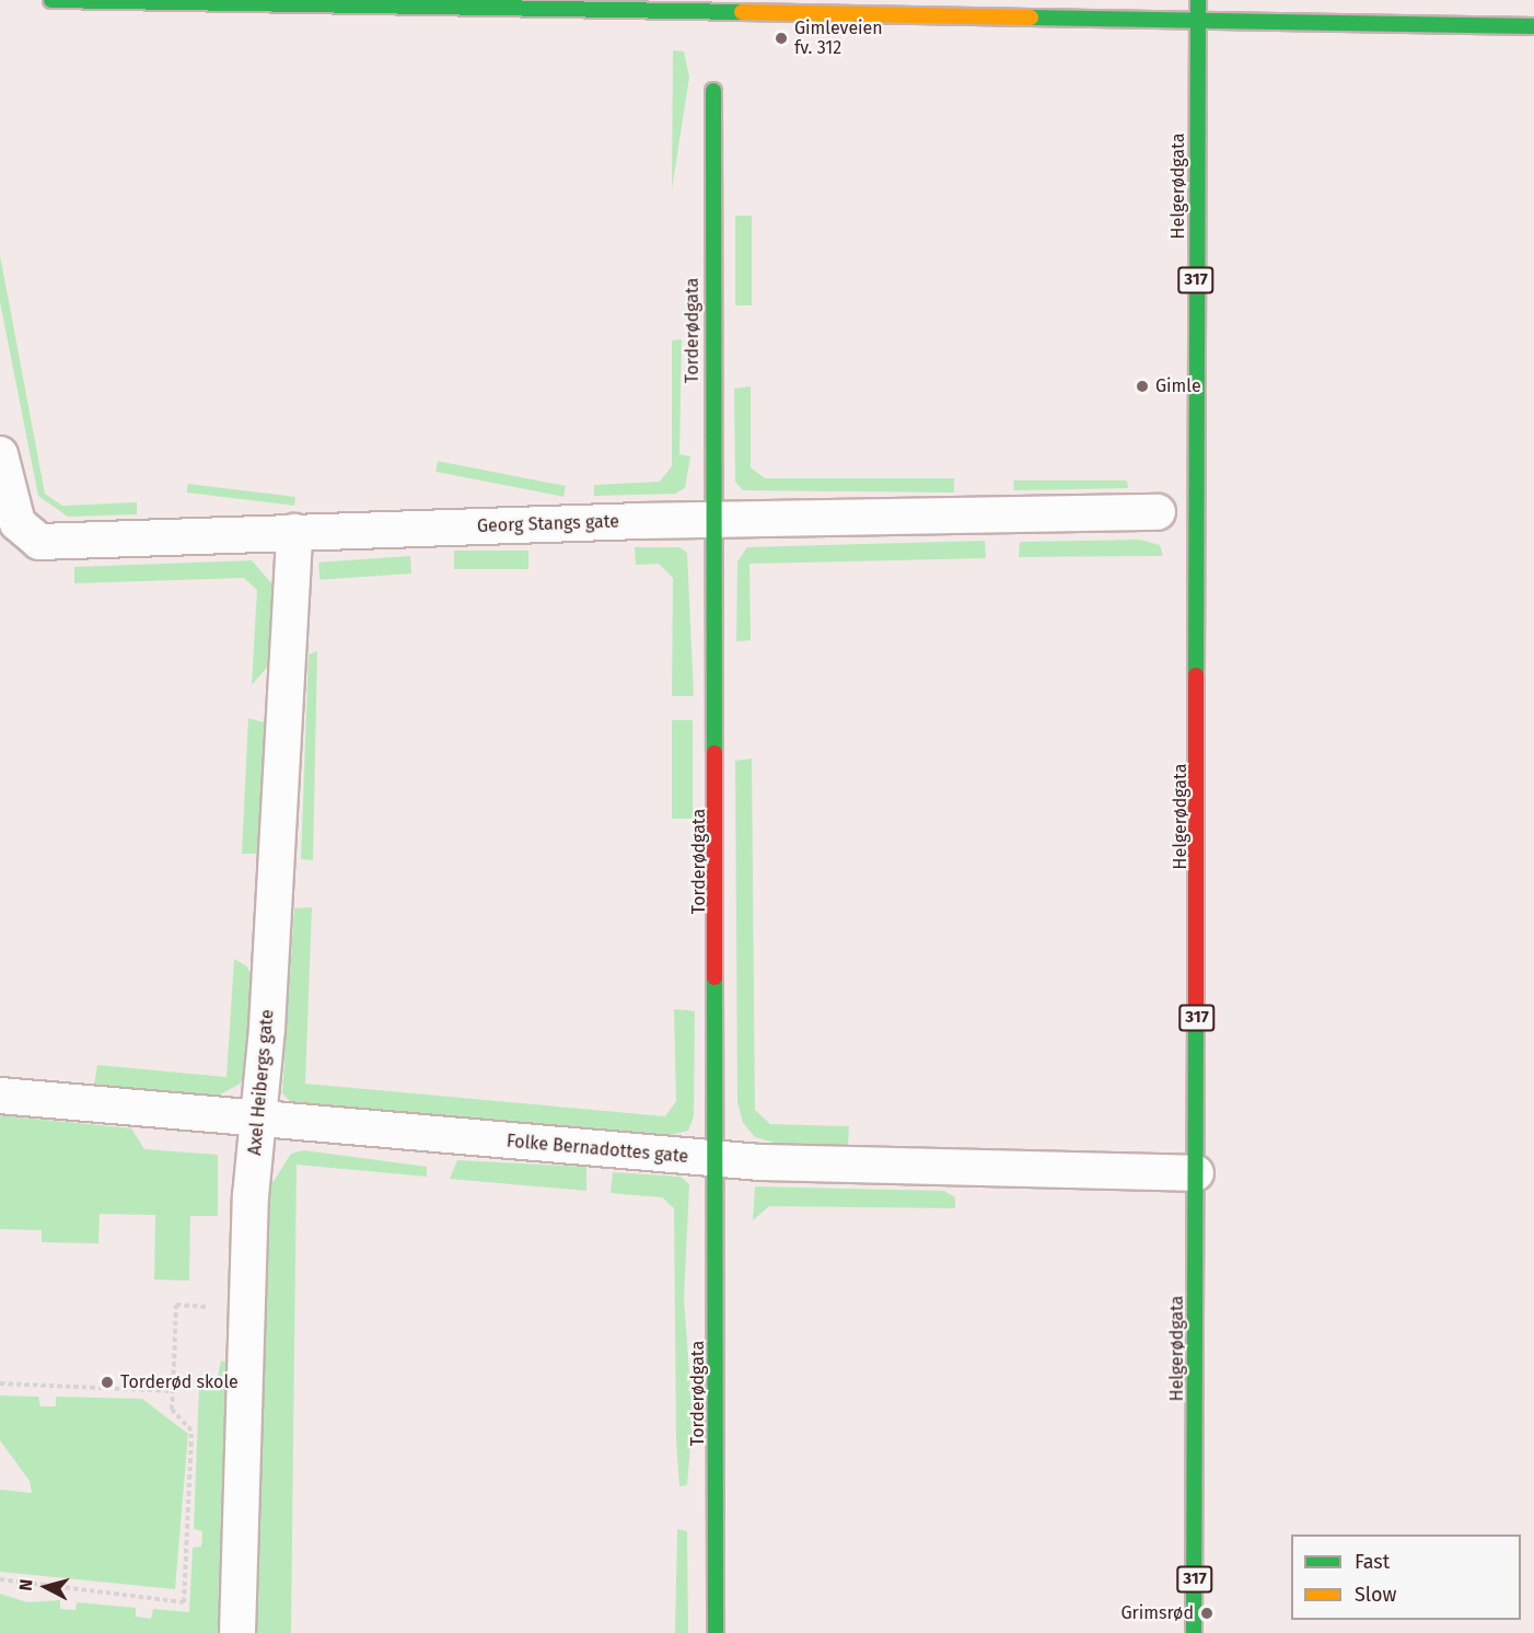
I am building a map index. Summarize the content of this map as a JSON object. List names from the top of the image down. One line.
{"streets":{"main road":["Helgerødgata","317","Torderødgata"],"street":["Georg Stangs gate","Axel Heibergs gate","Folke Bernadottes gate"]},"crossings":[["Helgerødgata","Folke Bernadottes gate"],["Torderødgata","Georg Stangs gate"],["Torderødgata","Folke Bernadottes gate"],["Georg Stangs gate","Axel Heibergs gate"],["Axel Heibergs gate","Folke Bernadottes gate"]],"places":["Gimleveien fv. 312","Gimle","Torderød skole","Grimsrød"],"legend":["Fast","Slow"],"north":"left"}
